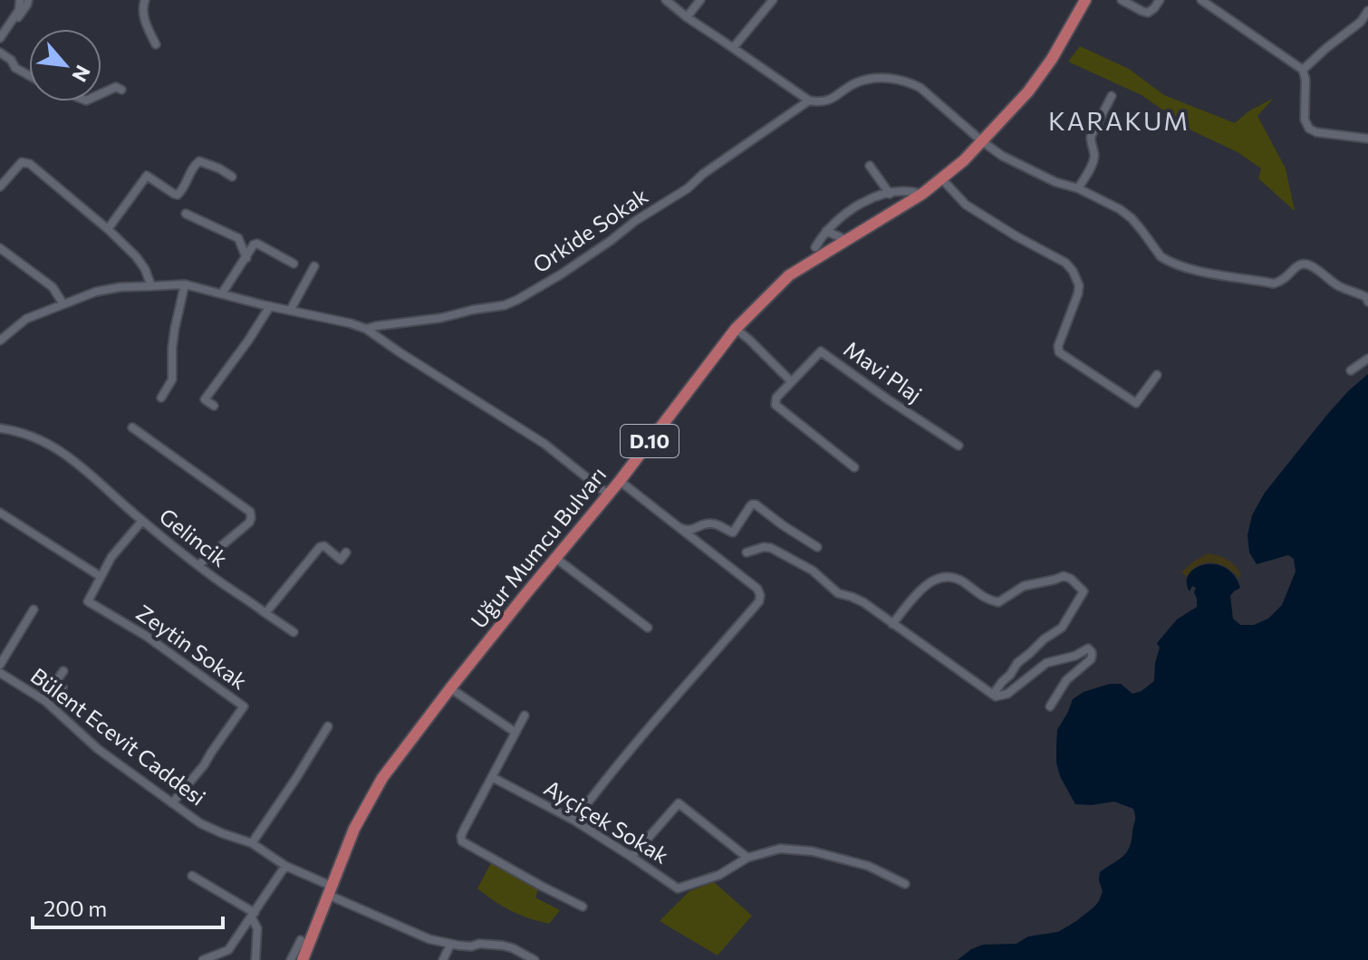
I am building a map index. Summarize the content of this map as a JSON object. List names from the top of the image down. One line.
{"streets":{"main road":["D.10","Uğur Mumcu Bulvarı"],"street":["Orkide Sokak","Mavi Plaj","Gelincik","Zeytin Sokak","Bülent Ecevit Caddesi","Ayçiçek Sokak"]},"crossings":[["Uğur Mumcu Bulvarı","Bülent Ecevit Caddesi"],["Zeytin Sokak","Bülent Ecevit Caddesi"]],"districts":["KARAKUM"],"scale_bar":"200 m","north":"bottom right"}
